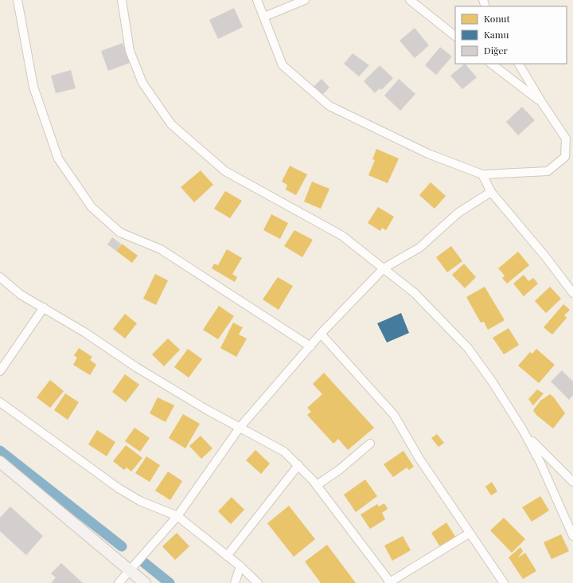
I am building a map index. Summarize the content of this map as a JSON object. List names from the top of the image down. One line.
{"legend":["Konut","Kamu","Diğer"]}
